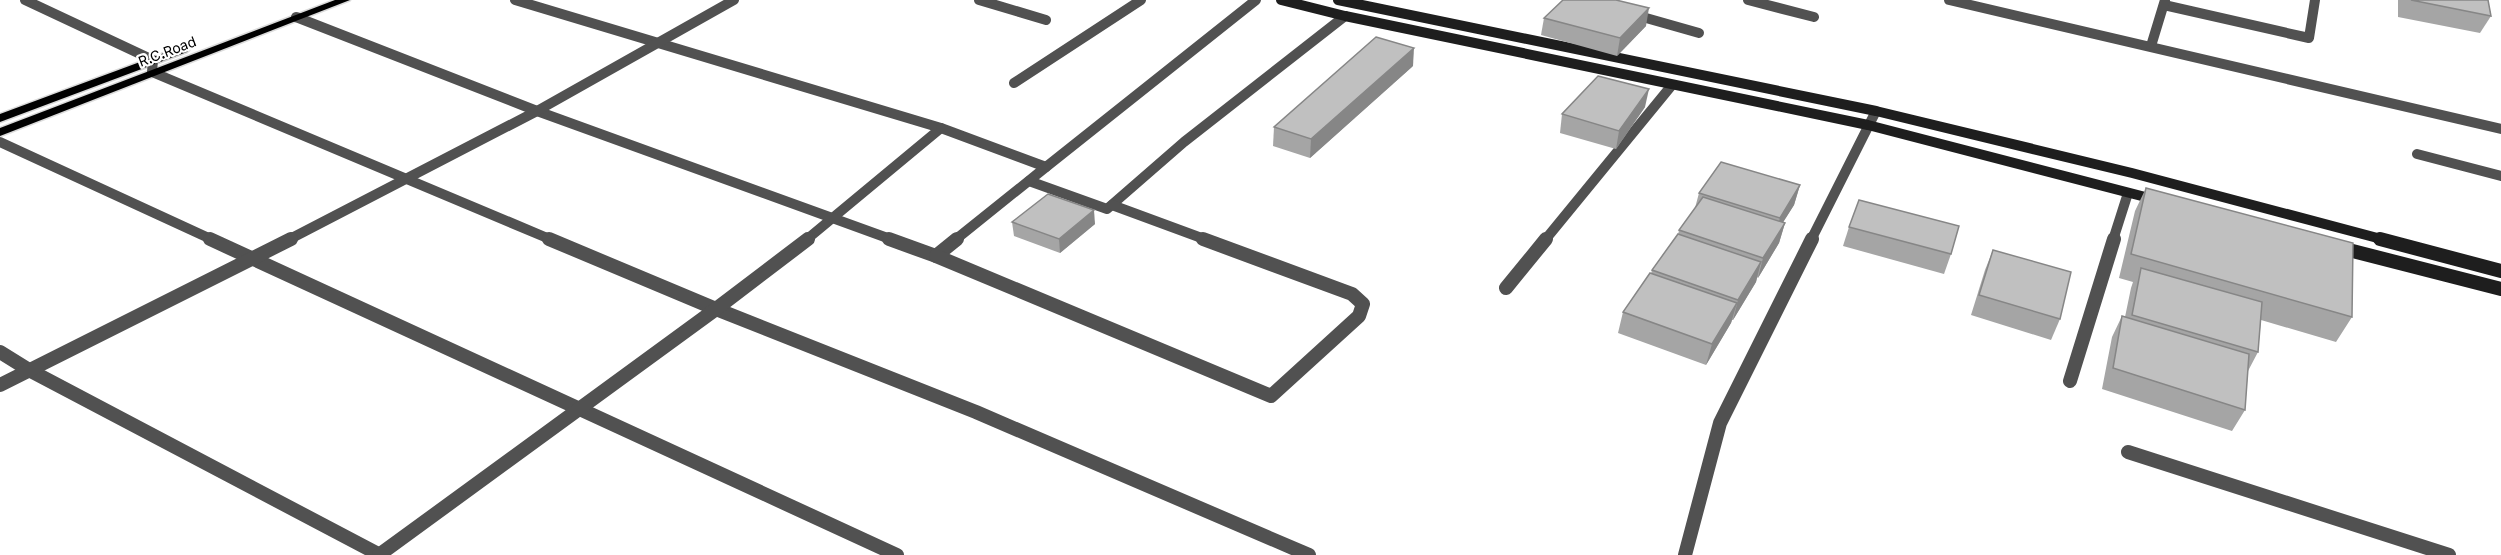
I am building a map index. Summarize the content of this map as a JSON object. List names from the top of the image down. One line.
{"streets":{"main road":["R.C.Road"]}}
